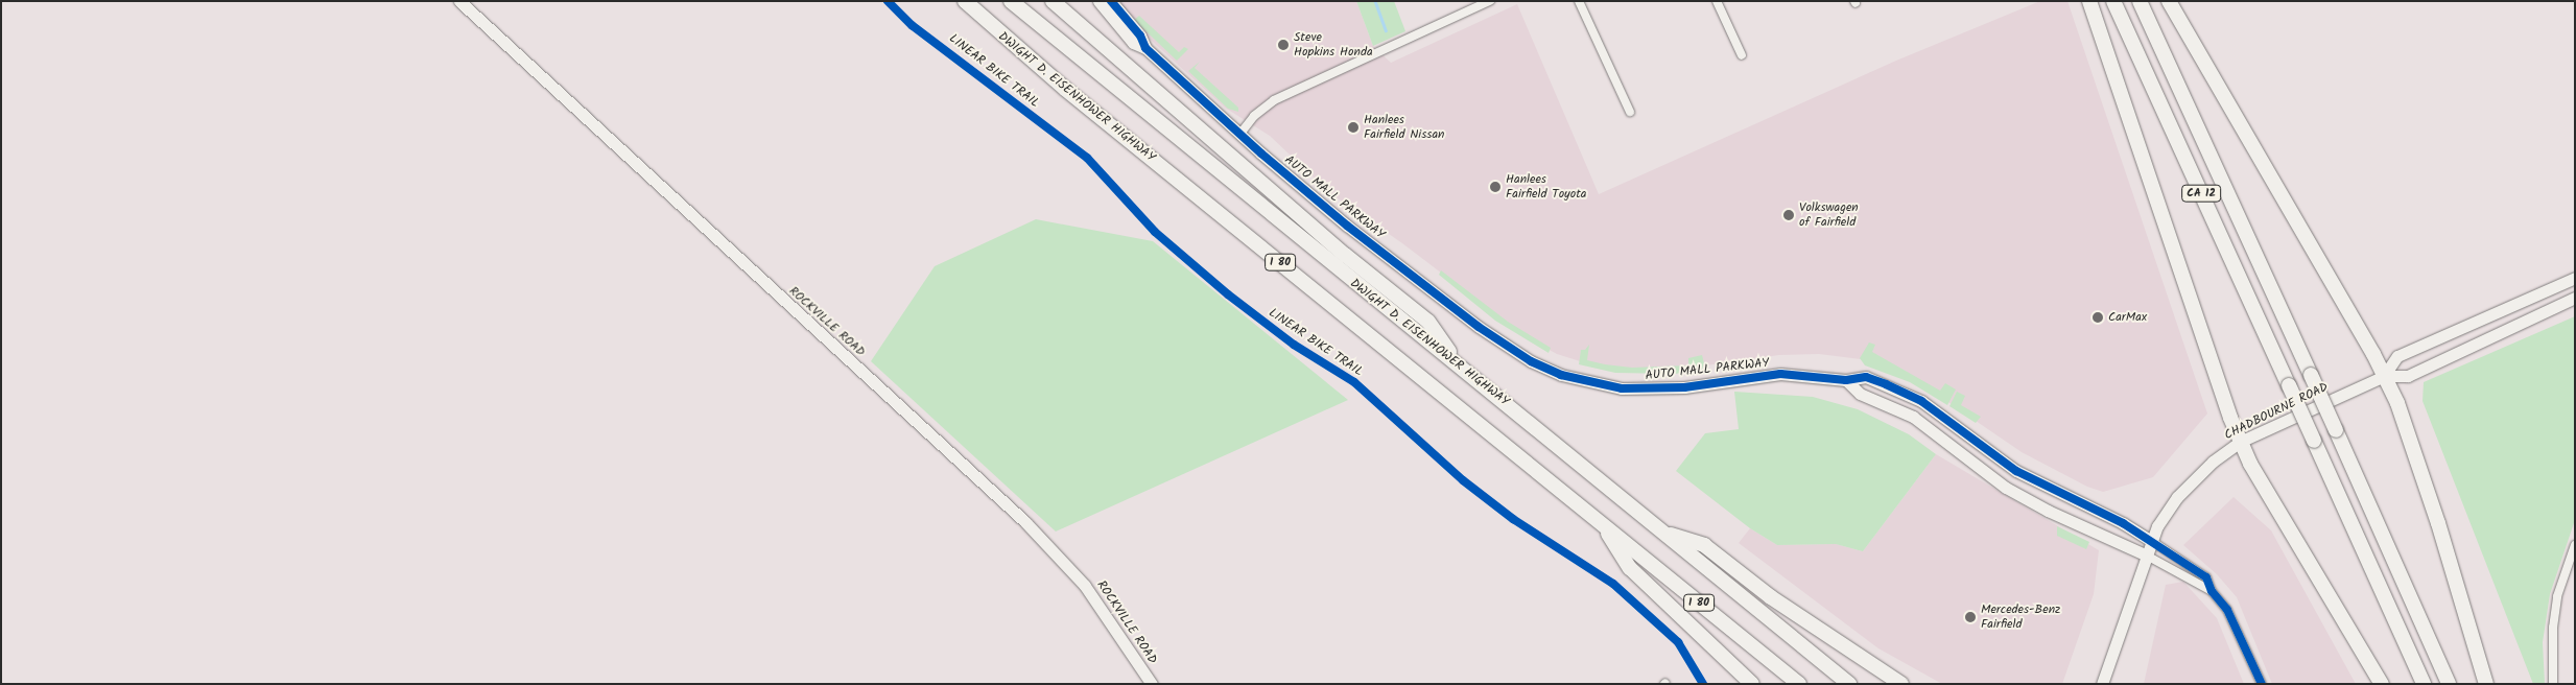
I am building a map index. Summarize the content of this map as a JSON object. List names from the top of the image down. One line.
{"streets":{"highway":["DWIGHT D. EISENHOWER HIGHWAY","CA 12","I 80"],"main road":["AUTO MALL PARKWAY","ROCKVILLE ROAD","CHADBOURNE ROAD"],"cycle path":["LINEAR BIKE TRAIL"]},"crossings":[["AUTO MALL PARKWAY","CHADBOURNE ROAD"]],"places":["Steve Hopkins Honda","Hanlees Fairfield Nissan","Hanlees Fairfield Toyota","Volkswagen of Fairfield","CarMax","Mercedes-Benz Fairfield"]}
